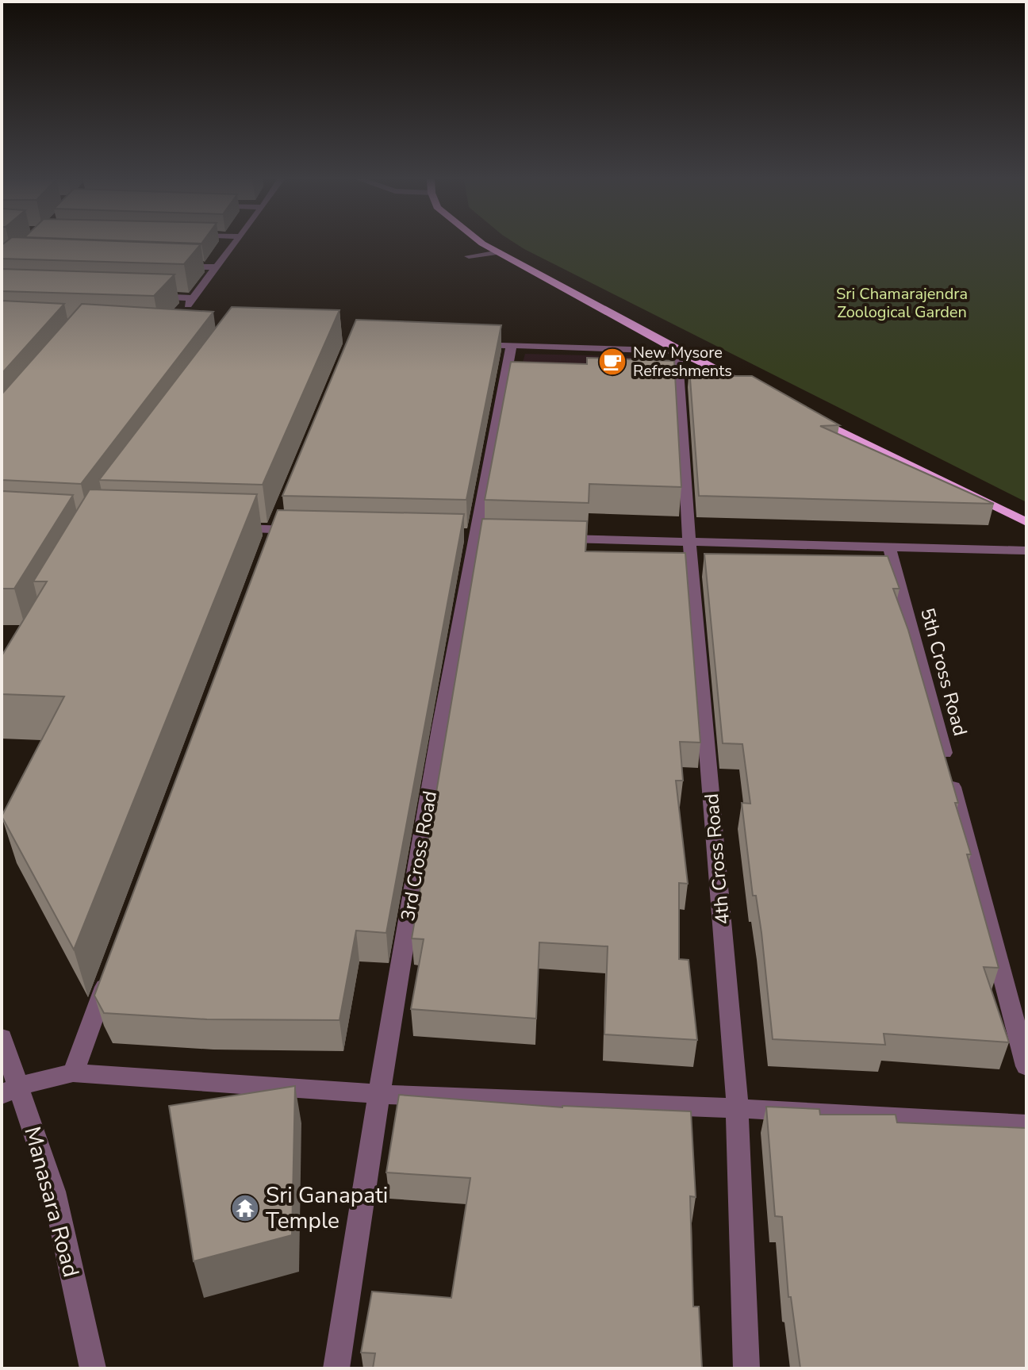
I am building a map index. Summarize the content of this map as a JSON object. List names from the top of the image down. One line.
{"streets":{"street":["5th Cross Road","3rd Cross Road","4th Cross Road","Manasara Road"]},"parks":["Sri Chamarajendra Zoological Garden"],"places":{"cafe":["New Mysore Refreshments"],"temple":["Sri Ganapati Temple"]}}
